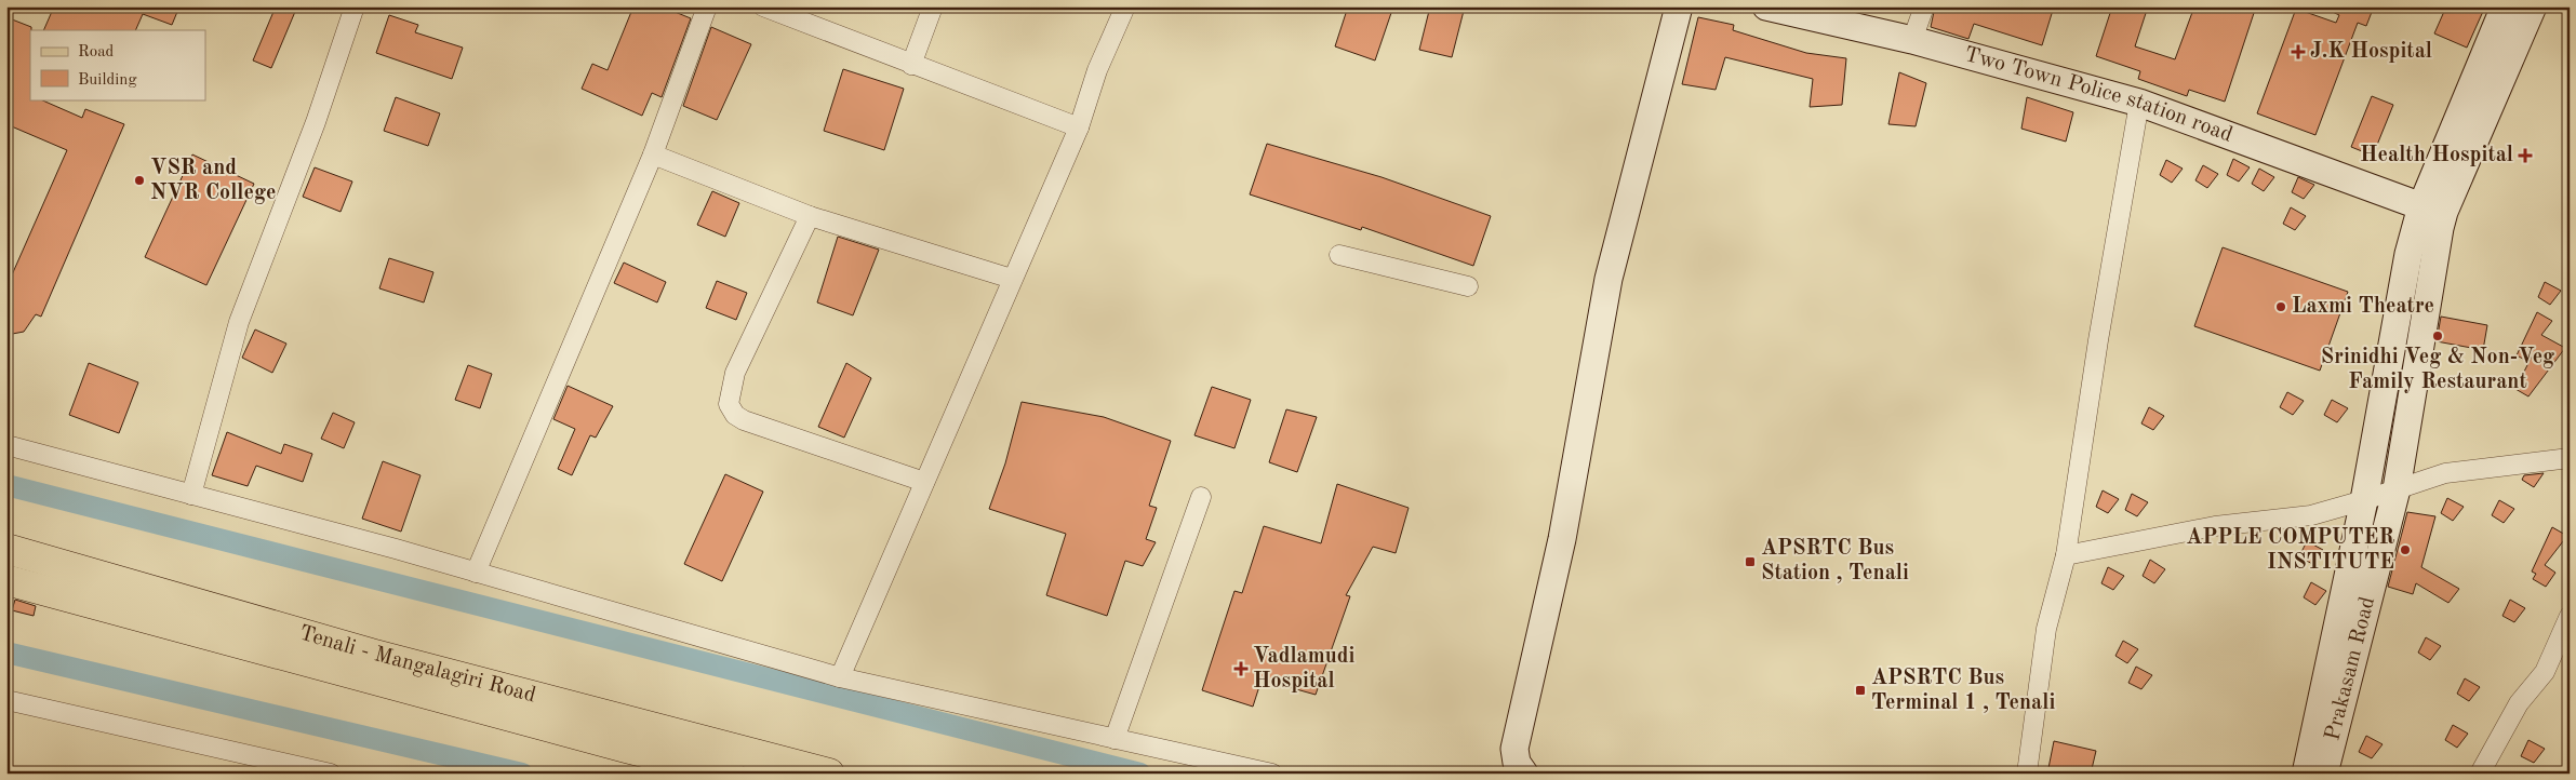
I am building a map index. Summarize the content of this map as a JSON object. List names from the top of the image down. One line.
{"streets":{"main road":["Two Town Police station road","Tenali - Mangalagiri Road","Prakasam Road"]},"crossings":[["Two Town Police station road","Prakasam Road"]],"places":{"health":["J.K Hospital","Health Hospital","Vadlamudi Hospital"],"other":["VSR and NVR College","Laxmi Theatre","Srinidhi Veg & Non-Veg Family Restaurant","APPLE COMPUTER INSTITUTE"],"transit":["APSRTC Bus Station , Tenali","APSRTC Bus Terminal 1 , Tenali"]},"legend":["Road","Building"]}
